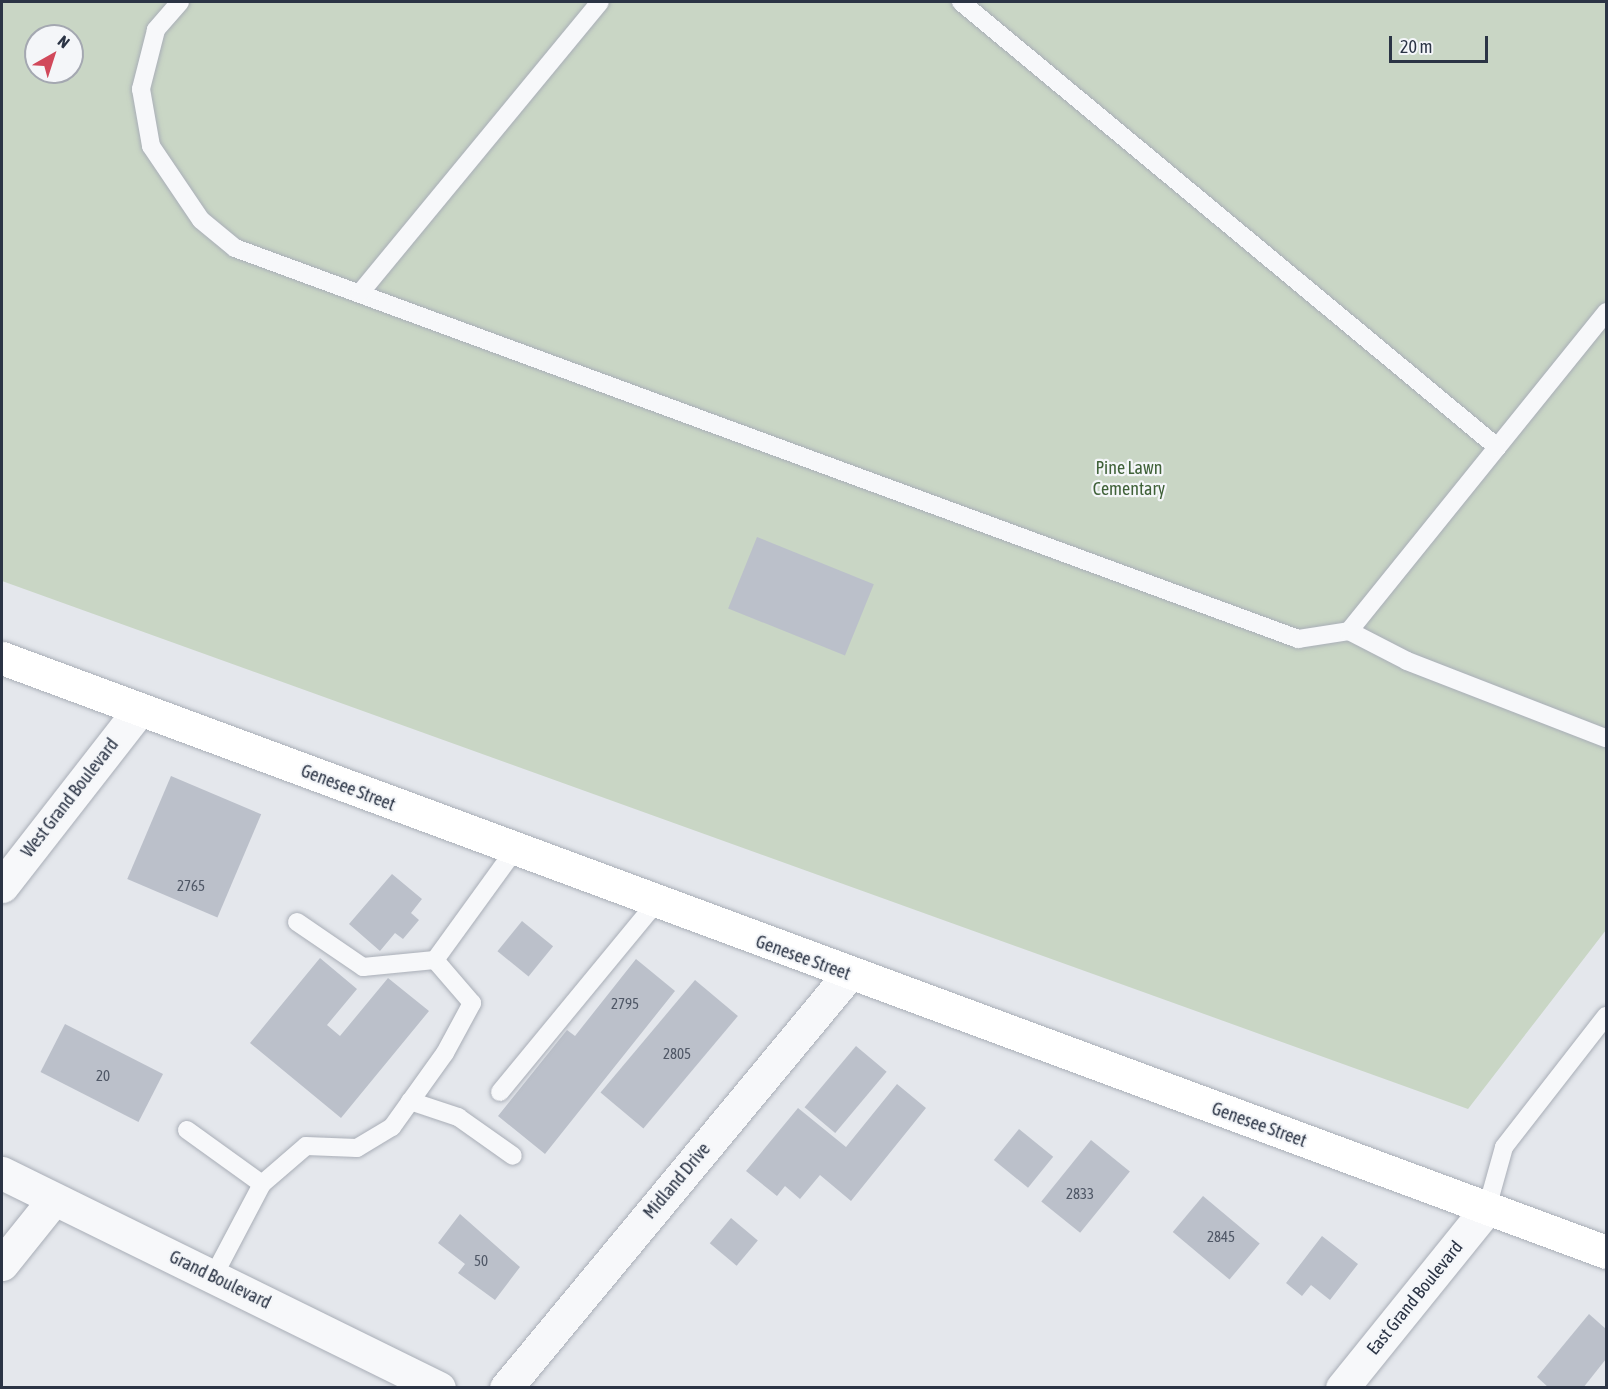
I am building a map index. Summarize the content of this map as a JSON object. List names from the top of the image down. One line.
{"streets":{"main road":["Genesee Street"],"street":["West Grand Boulevard","Midland Drive","Grand Boulevard","East Grand Boulevard"]},"crossings":[["Genesee Street","West Grand Boulevard"],["Genesee Street","Midland Drive"],["Genesee Street","East Grand Boulevard"]],"parks":["Pine Lawn Cementary"],"house_numbers":["2765","2795","2805","20","2833","2845","50"],"scale_bar":"20 m","north":"top right"}
